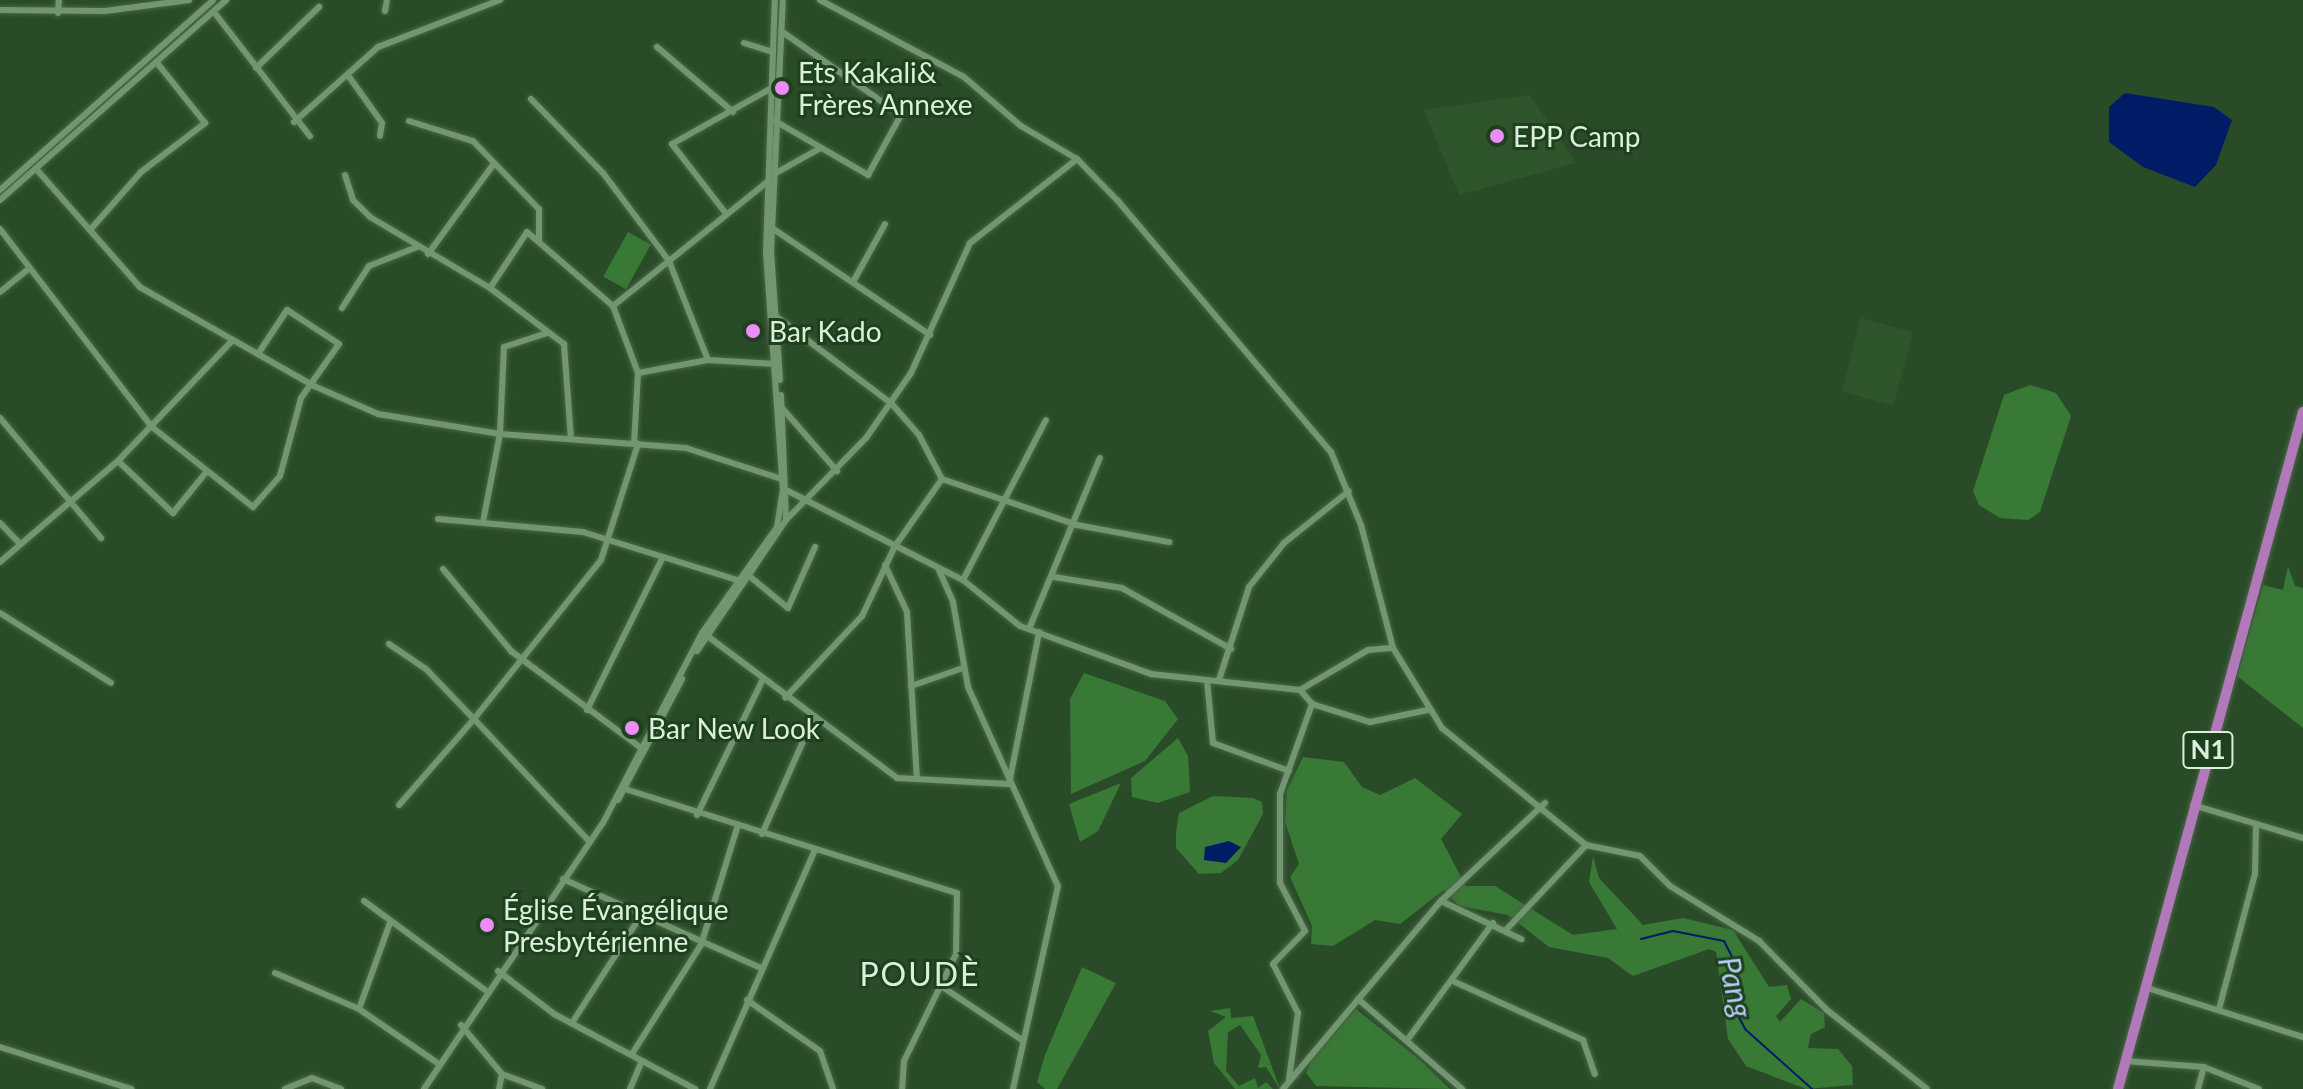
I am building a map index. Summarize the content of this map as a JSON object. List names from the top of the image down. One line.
{"streets":{"highway":["N1"]},"districts":["POUDÈ"],"water":["Pang"],"places":["Ets Kakali& Frères Annexe","EPP Camp","Bar Kado","Bar New Look","Église Évangélique Presbytérienne"]}
